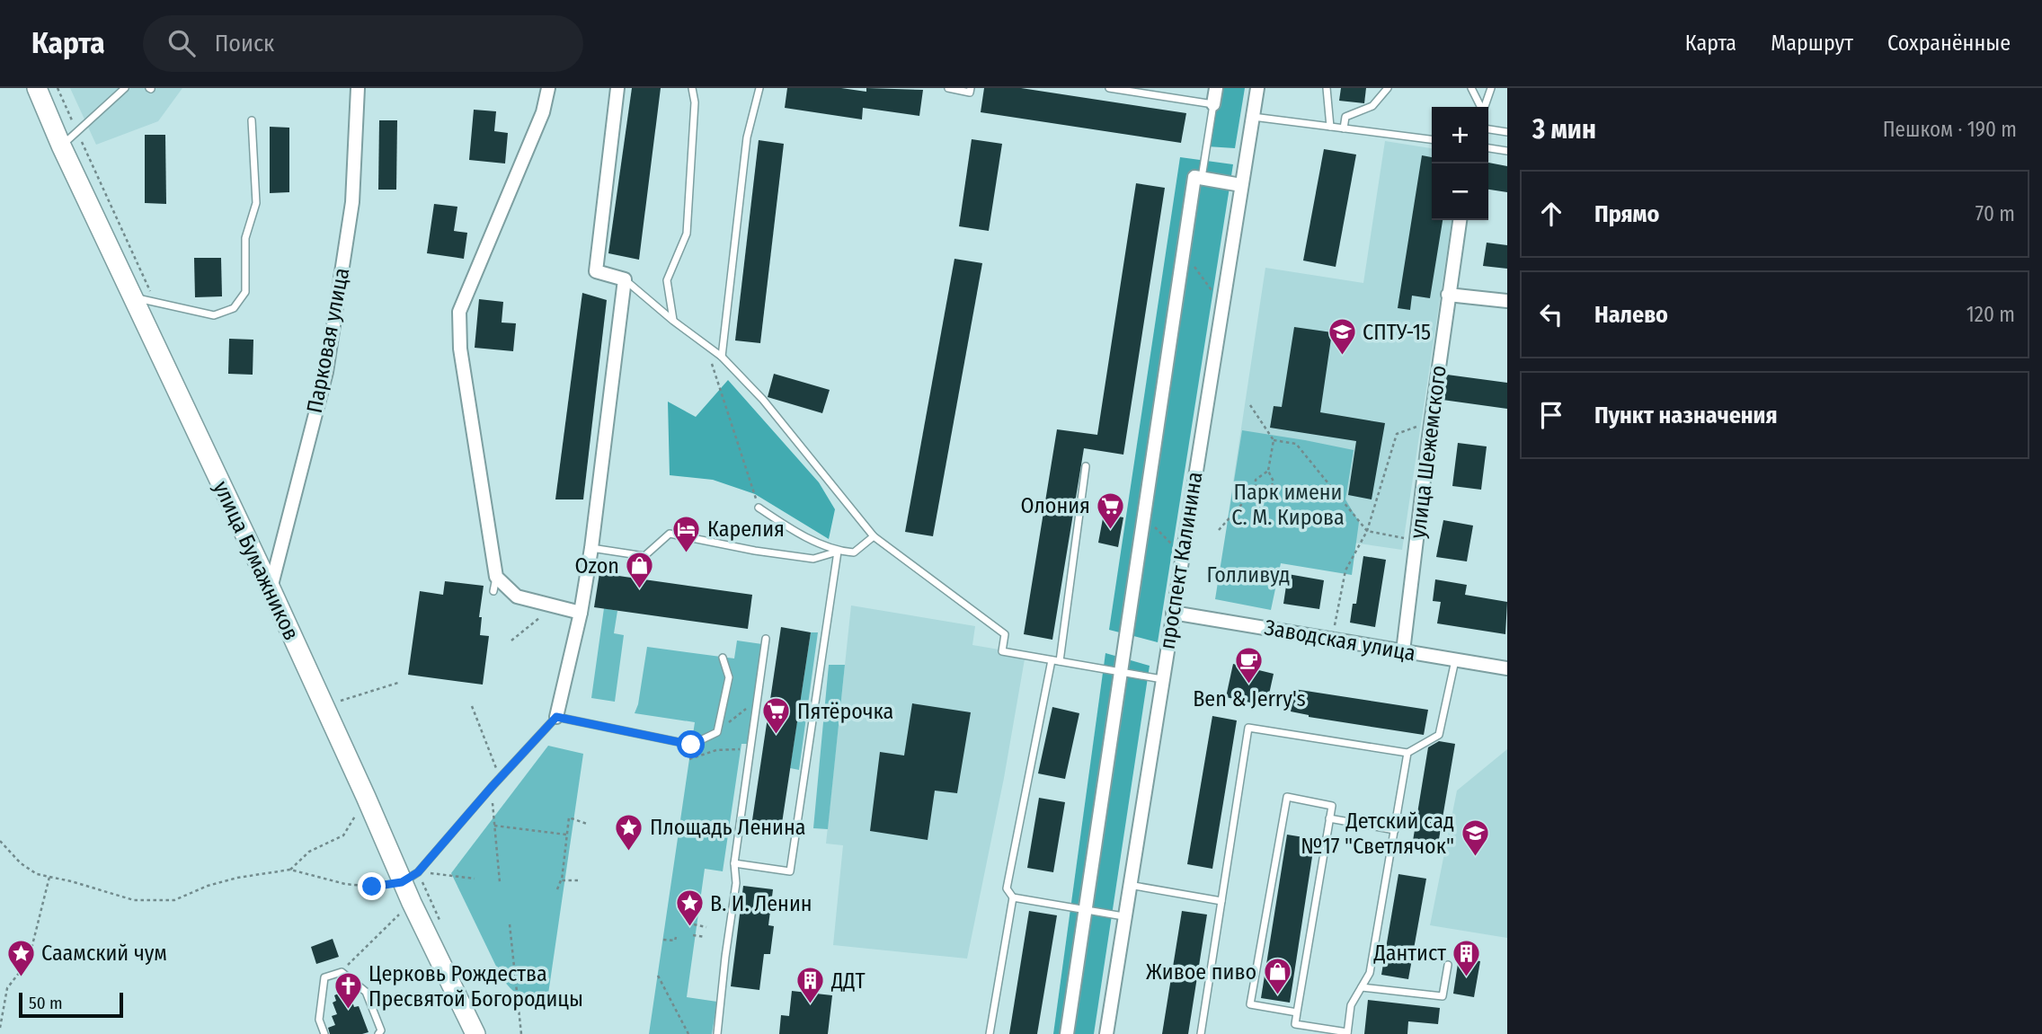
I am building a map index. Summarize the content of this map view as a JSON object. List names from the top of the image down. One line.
{"streets":{"street":["Парковая улица","улица Шежемского","улица Бумажников","проспект Калинина","Заводская улица"]},"crossings":[["Парковая улица","улица Бумажников"],["улица Шежемского","Заводская улица"],["проспект Калинина","Заводская улица"]],"parks":["Парк имени С. М. Кирова","Голливуд"],"places":{"school or university":["СПТУ-15","Детский сад №17 \"Светлячок\""],"supermarket":["Олония","Пятёрочка"],"hotel":["Карелия"],"shop":["Ozon","Живое пиво"],"cafe":["Ben & Jerry's"],"place":["Площадь Ленина","В. И. Ленин","Саамский чум"],"building":["Дантист","ДДТ"],"church":["Церковь Рождества Пресвятой Богородицы"]},"scale_bar":"50 m","page":{"header":"Карта","search":"Поиск","nav":["Карта","Маршрут","Сохранённые"],"heading":["3 мин","Пешком · 190 m"],"map_buttons":["+","−"],"list":[["Прямо","70 m"],["Налево","120 m"],"Пункт назначения"],"scale":"50 m"}}
